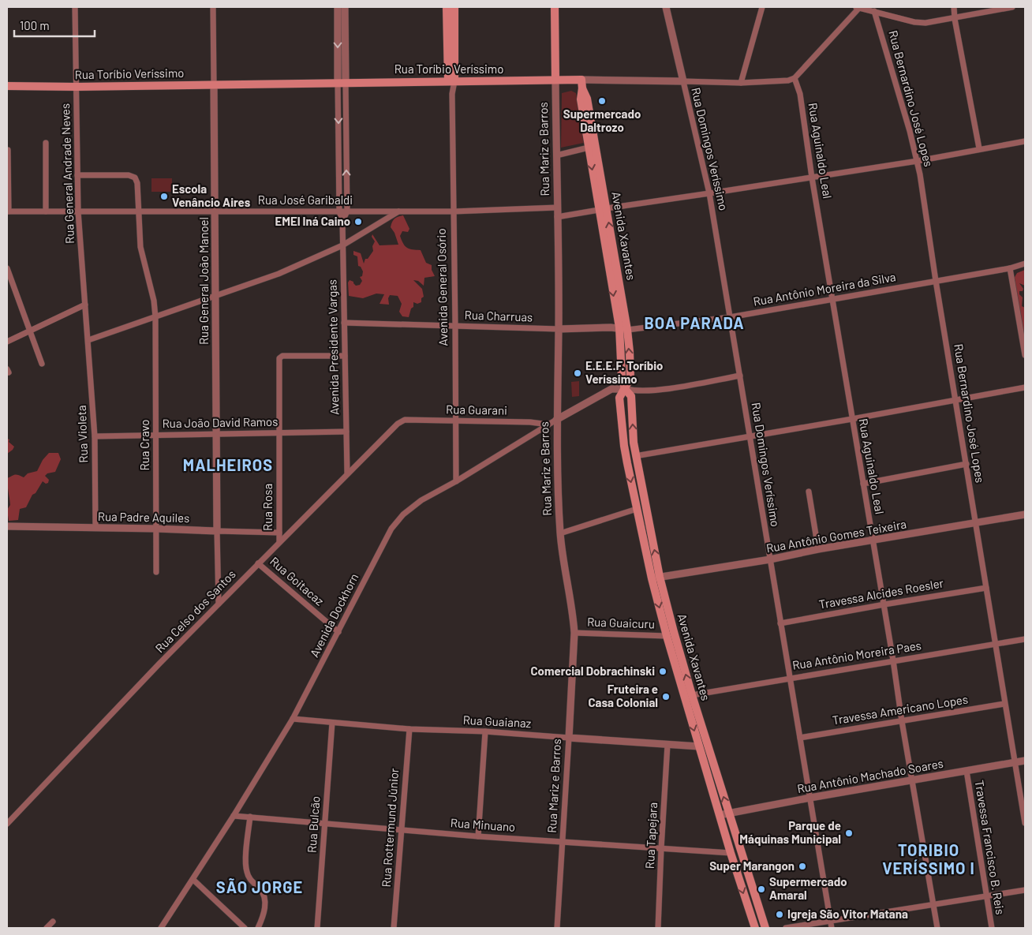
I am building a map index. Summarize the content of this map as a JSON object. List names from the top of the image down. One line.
{"streets":{"main road":["Rua Toríbio Veríssimo","Rua Mariz e Barros","Avenida Xavantes","Avenida General Osório"],"street":["Rua Bernardino José Lopes","Rua Domingos Veríssimo","Rua Aguinaldo Leal","Rua General Andrade Neves","Rua José Garibaldi","Rua General João Manoel","Rua Antônio Moreira da Silva","Rua Charruas","Avenida Presidente Vargas","Rua Guarani","Rua João David Ramos","Rua Violeta","Rua Cravo","Rua Rosa","Rua Padre Aquiles","Rua Antônio Gomes Teixeira","Rua Goitacaz","Travessa Alcides Roesler","Rua Celso dos Santos","Avenida Dockhorn","Rua Guaicuru","Rua Antônio Moreira Paes","Travessa Americano Lopes","Rua Guaianaz","Rua Antônio Machado Soares","Rua Bulcão","Rua Minuano","Rua Rottermund Júnior","Rua Tapejara","Travessa Francisco B. Reis"]},"crossings":[["Rua Toríbio Veríssimo","Rua Mariz e Barros"],["Rua Toríbio Veríssimo","Rua Domingos Veríssimo"],["Rua Toríbio Veríssimo","Rua Aguinaldo Leal"],["Rua Toríbio Veríssimo","Rua General Andrade Neves"],["Rua Toríbio Veríssimo","Avenida Xavantes"],["Rua Toríbio Veríssimo","Rua General João Manoel"],["Rua Toríbio Veríssimo","Avenida General Osório"],["Rua Toríbio Veríssimo","Avenida Presidente Vargas"],["Rua Bernardino José Lopes","Rua Antônio Moreira da Silva"],["Rua Bernardino José Lopes","Rua Antônio Gomes Teixeira"],["Rua Bernardino José Lopes","Travessa Alcides Roesler"],["Rua Bernardino José Lopes","Rua Antônio Moreira Paes"],["Rua Bernardino José Lopes","Travessa Americano Lopes"],["Rua Bernardino José Lopes","Rua Antônio Machado Soares"],["Rua Mariz e Barros","Rua José Garibaldi"],["Rua Mariz e Barros","Rua Charruas"],["Rua Mariz e Barros","Avenida Dockhorn"],["Rua Mariz e Barros","Rua Guaicuru"],["Rua Mariz e Barros","Rua Guaianaz"],["Rua Mariz e Barros","Rua Minuano"],["Rua Domingos Veríssimo","Rua Antônio Moreira da Silva"],["Rua Domingos Veríssimo","Rua Antônio Gomes Teixeira"],["Rua Domingos Veríssimo","Travessa Alcides Roesler"],["Rua Domingos Veríssimo","Rua Antônio Moreira Paes"],["Rua Domingos Veríssimo","Travessa Americano Lopes"],["Rua Domingos Veríssimo","Rua Antônio Machado Soares"],["Rua Aguinaldo Leal","Rua Antônio Moreira da Silva"],["Rua Aguinaldo Leal","Rua Antônio Gomes Teixeira"],["Rua Aguinaldo Leal","Travessa Alcides Roesler"],["Rua Aguinaldo Leal","Rua Antônio Moreira Paes"],["Rua Aguinaldo Leal","Travessa Americano Lopes"],["Rua Aguinaldo Leal","Rua Antônio Machado Soares"],["Rua General Andrade Neves","Rua José Garibaldi"],["Rua General Andrade Neves","Rua Violeta"],["Rua General Andrade Neves","Rua Cravo"],["Rua José Garibaldi","Rua General João Manoel"],["Rua José Garibaldi","Avenida General Osório"],["Rua José Garibaldi","Avenida Presidente Vargas"],["Rua José Garibaldi","Rua Cravo"],["Avenida Xavantes","Rua Antônio Moreira da Silva"],["Avenida Xavantes","Rua Antônio Gomes Teixeira"],["Avenida Xavantes","Avenida Dockhorn"],["Avenida Xavantes","Rua Guaicuru"],["Avenida Xavantes","Rua Antônio Moreira Paes"],["Avenida Xavantes","Rua Guaianaz"],["Avenida Xavantes","Rua Antônio Machado Soares"],["Avenida Xavantes","Rua Minuano"],["Rua General João Manoel","Rua João David Ramos"],["Rua General João Manoel","Rua Padre Aquiles"],["Avenida General Osório","Rua Charruas"],["Avenida General Osório","Rua Guarani"],["Avenida General Osório","Avenida Dockhorn"],["Rua Charruas","Avenida Presidente Vargas"],["Avenida Presidente Vargas","Rua João David Ramos"],["Avenida Presidente Vargas","Rua Rosa"],["Avenida Presidente Vargas","Rua Celso dos Santos"],["Rua Guarani","Rua Celso dos Santos"],["Rua Guarani","Avenida Dockhorn"],["Rua João David Ramos","Rua Violeta"],["Rua João David Ramos","Rua Cravo"],["Rua João David Ramos","Rua Rosa"],["Rua Violeta","Rua Padre Aquiles"],["Rua Cravo","Rua Padre Aquiles"],["Rua Rosa","Rua Padre Aquiles"],["Rua Rosa","Rua Celso dos Santos"],["Rua Goitacaz","Rua Celso dos Santos"],["Rua Goitacaz","Avenida Dockhorn"],["Avenida Dockhorn","Rua Guaianaz"],["Avenida Dockhorn","Rua Minuano"],["Rua Guaianaz","Rua Bulcão"],["Rua Guaianaz","Rua Rottermund Júnior"],["Rua Guaianaz","Rua Tapejara"],["Rua Antônio Machado Soares","Travessa Francisco B. Reis"],["Rua Bulcão","Rua Minuano"],["Rua Minuano","Rua Rottermund Júnior"],["Rua Minuano","Rua Tapejara"]],"districts":["BOA PARADA","MALHEIROS","TORIBIO VERÍSSIMO I","SÃO JORGE"],"places":["Supermercado Daltrozo","Escola Venâncio Aires","EMEI Iná Caino","E.E.E.F. Toríbio Veríssimo","Comercial Dobrachinski","Fruteira e Casa Colonial","Parque de Máquinas Municipal","Super Marangon","Supermercado Amaral","Igreja São Vitor Matana"],"scale_bar":"100 m"}
